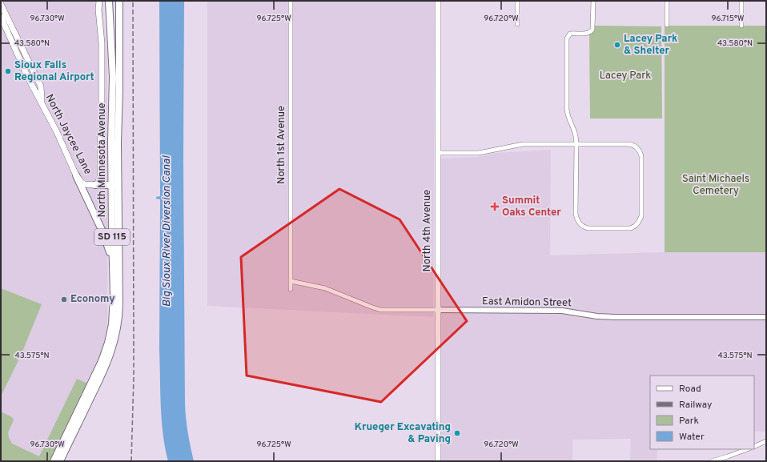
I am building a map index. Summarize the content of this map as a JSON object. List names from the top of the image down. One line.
{"streets":{"main road":["North Jaycee Lane","North Minnesota Avenue","North 4th Avenue","SD 115"],"street":["North 1st Avenue","East Amidon Street"]},"crossings":[["North 1st Avenue","East Amidon Street"],["North 4th Avenue","East Amidon Street"]],"water":["Big Sioux River Diversion Canal"],"parks":["Lacey Park","Saint Michaels Cemetery"],"places":{"other":["Lacey Park & Shelter","Sioux Falls Regional Airport","Economy","Krueger Excavating & Paving"],"health":["Summit Oaks Center"]},"legend":["Road","Railway","Park","Water"],"coordinates":["96.730°W","96.725°W","96.720°W","96.715°W","43.580°N","43.575°N"]}
